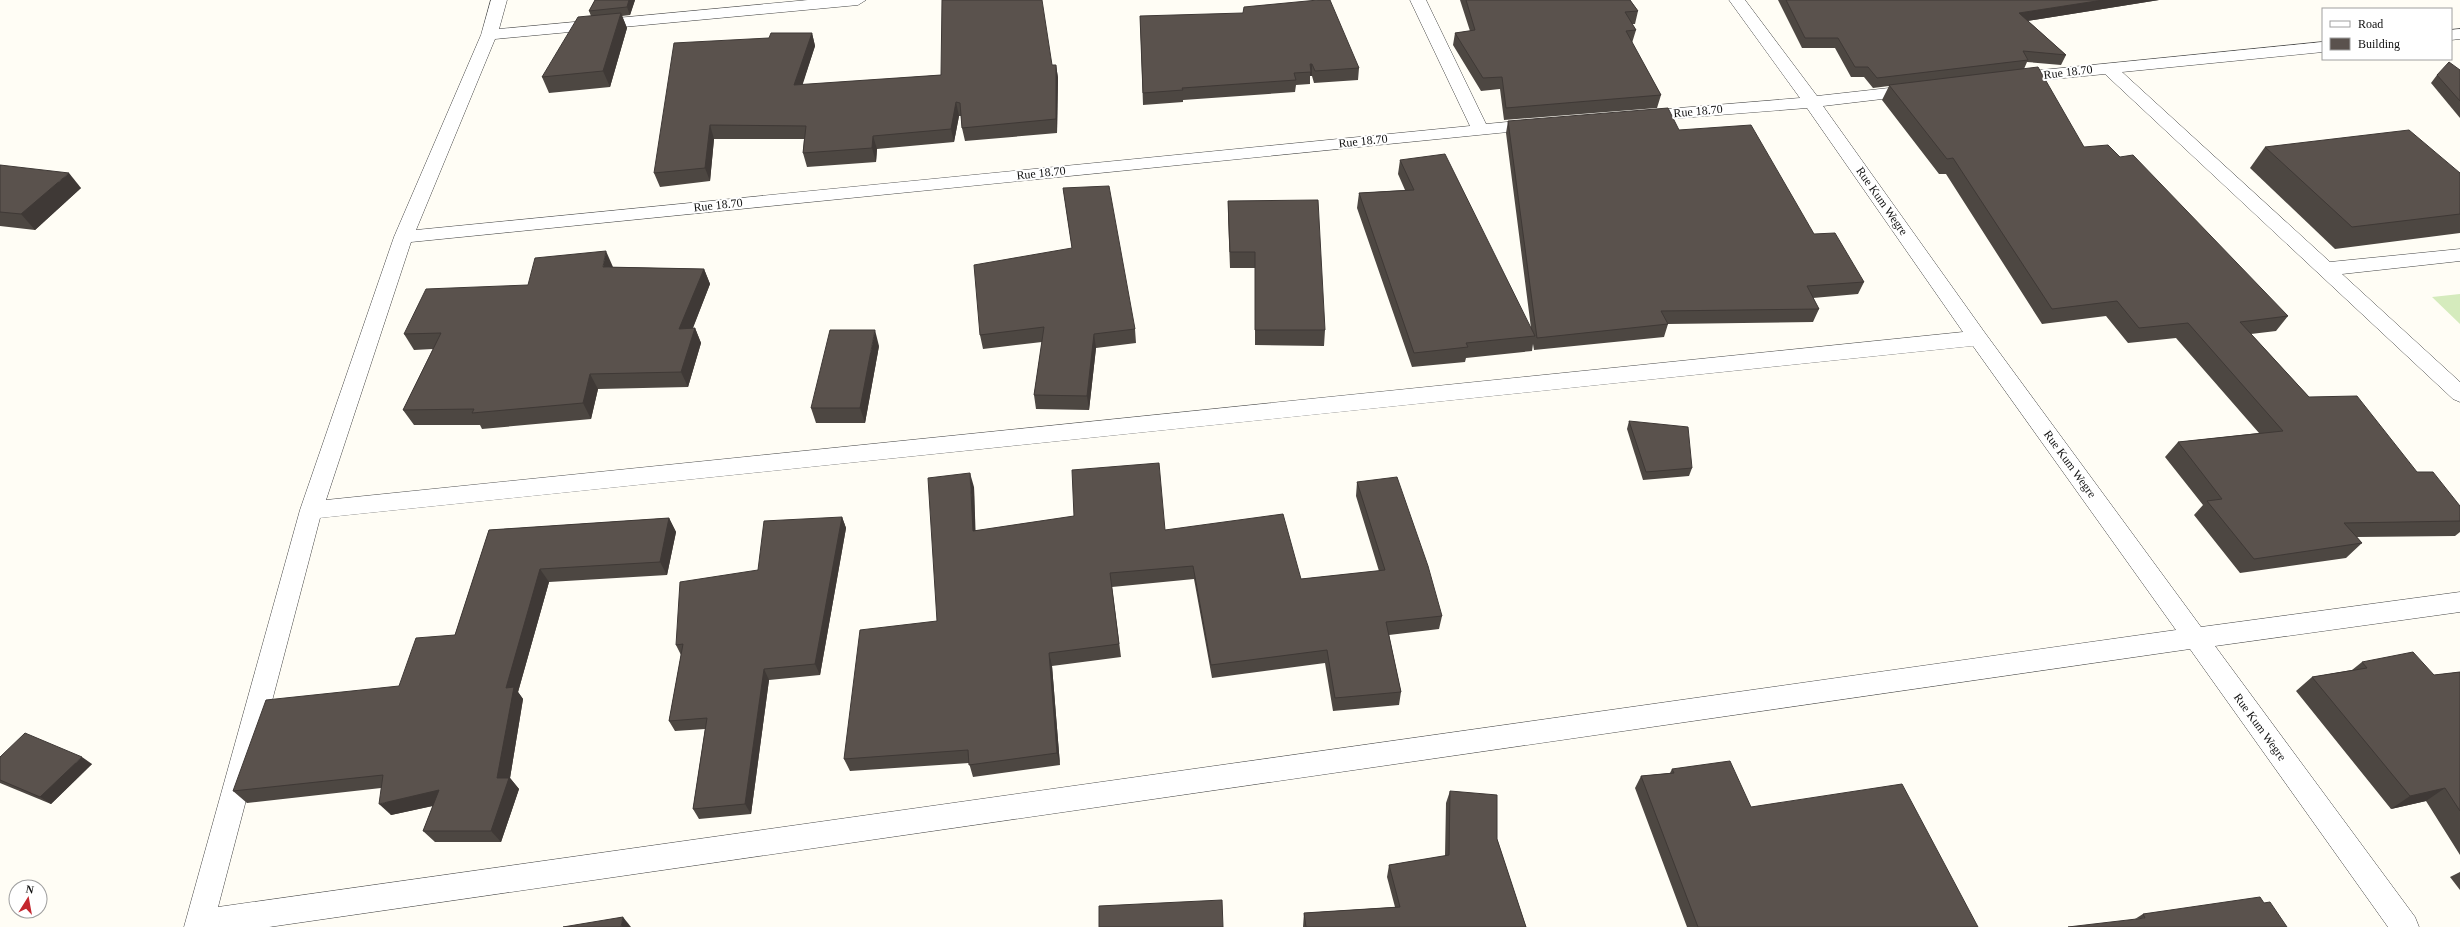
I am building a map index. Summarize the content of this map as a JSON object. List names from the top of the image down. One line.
{"streets":{"street":["Rue 18.70","Rue Kum Wegre"]},"crossings":[["Rue 18.70","Rue Kum Wegre"]],"legend":["Road","Building"],"north":"top"}
